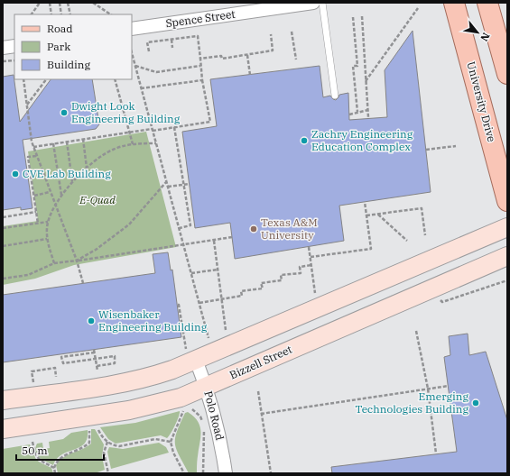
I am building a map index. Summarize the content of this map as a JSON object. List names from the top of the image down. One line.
{"streets":{"main road":["University Drive"],"street":["Spence Street","Bizzell Street","Polo Road"]},"crossings":[["Bizzell Street","Polo Road"]],"parks":["E-Quad"],"places":["Dwight Look Engineering Building","Zachry Engineering Education Complex","CVE Lab Building","Texas A&M University","Wisenbaker Engineering Building","Emerging Technologies Building"],"legend":["Road","Park","Building"],"scale_bar":"50 m","north":"bottom right"}
